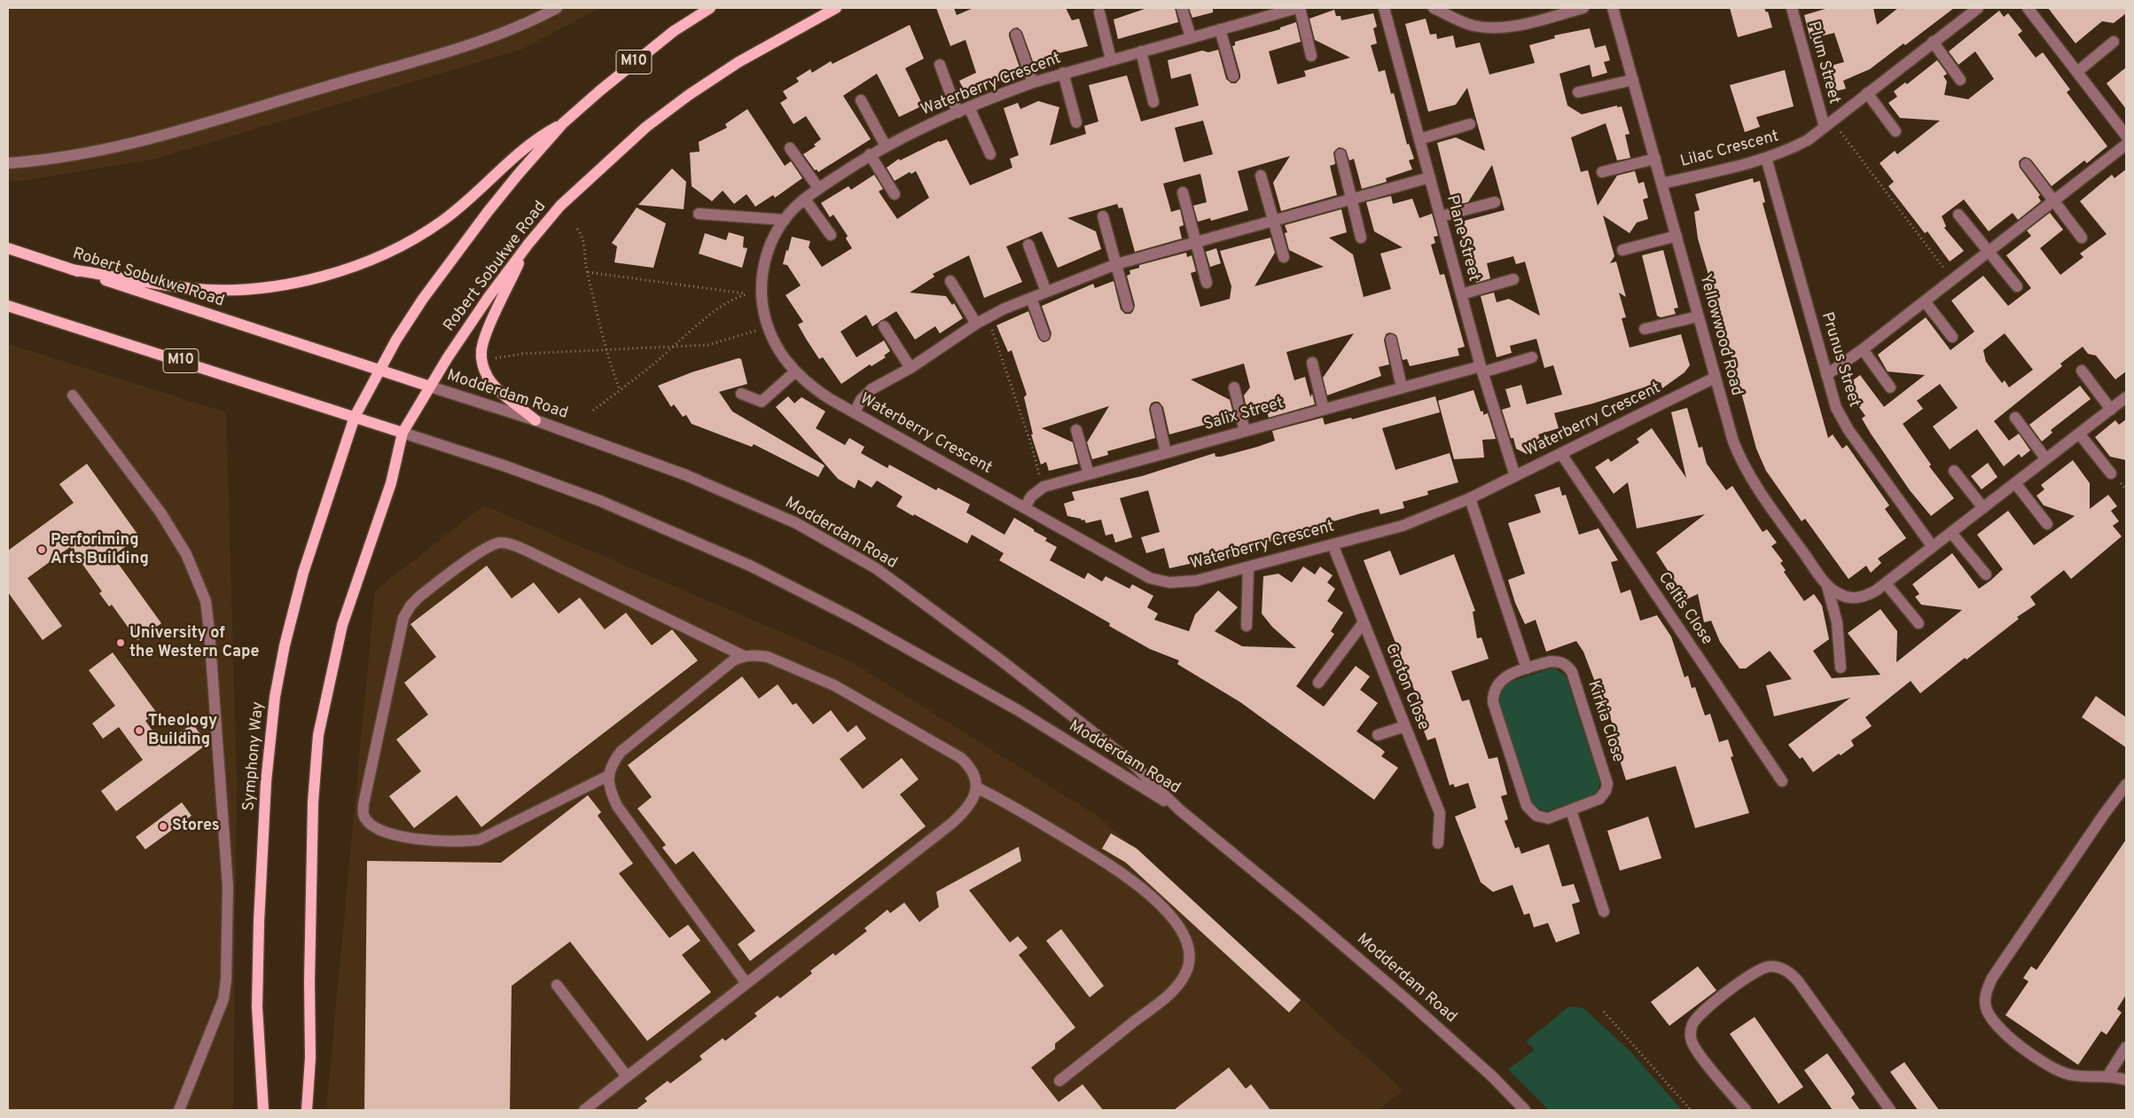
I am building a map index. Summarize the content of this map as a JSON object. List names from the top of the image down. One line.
{"streets":{"main road":["M10","Robert Sobukwe Road","Symphony Way"],"street":["Plum Street","Waterberry Crescent","Lilac Crescent","Plane Street","Yellowwood Road","Prunus Street","Modderdam Road","Salix Street","Celtis Close","Croton Close","Kirkia Close"]},"crossings":[["M10","Robert Sobukwe Road"],["M10","Modderdam Road"],["M10","Symphony Way"],["Plum Street","Lilac Crescent"],["Waterberry Crescent","Plane Street"],["Waterberry Crescent","Yellowwood Road"],["Waterberry Crescent","Celtis Close"],["Waterberry Crescent","Croton Close"],["Lilac Crescent","Yellowwood Road"],["Lilac Crescent","Prunus Street"],["Plane Street","Salix Street"],["Robert Sobukwe Road","Modderdam Road"]],"places":["Perforiming Arts Building","University of the Western Cape","Theology Building","Stores"]}
